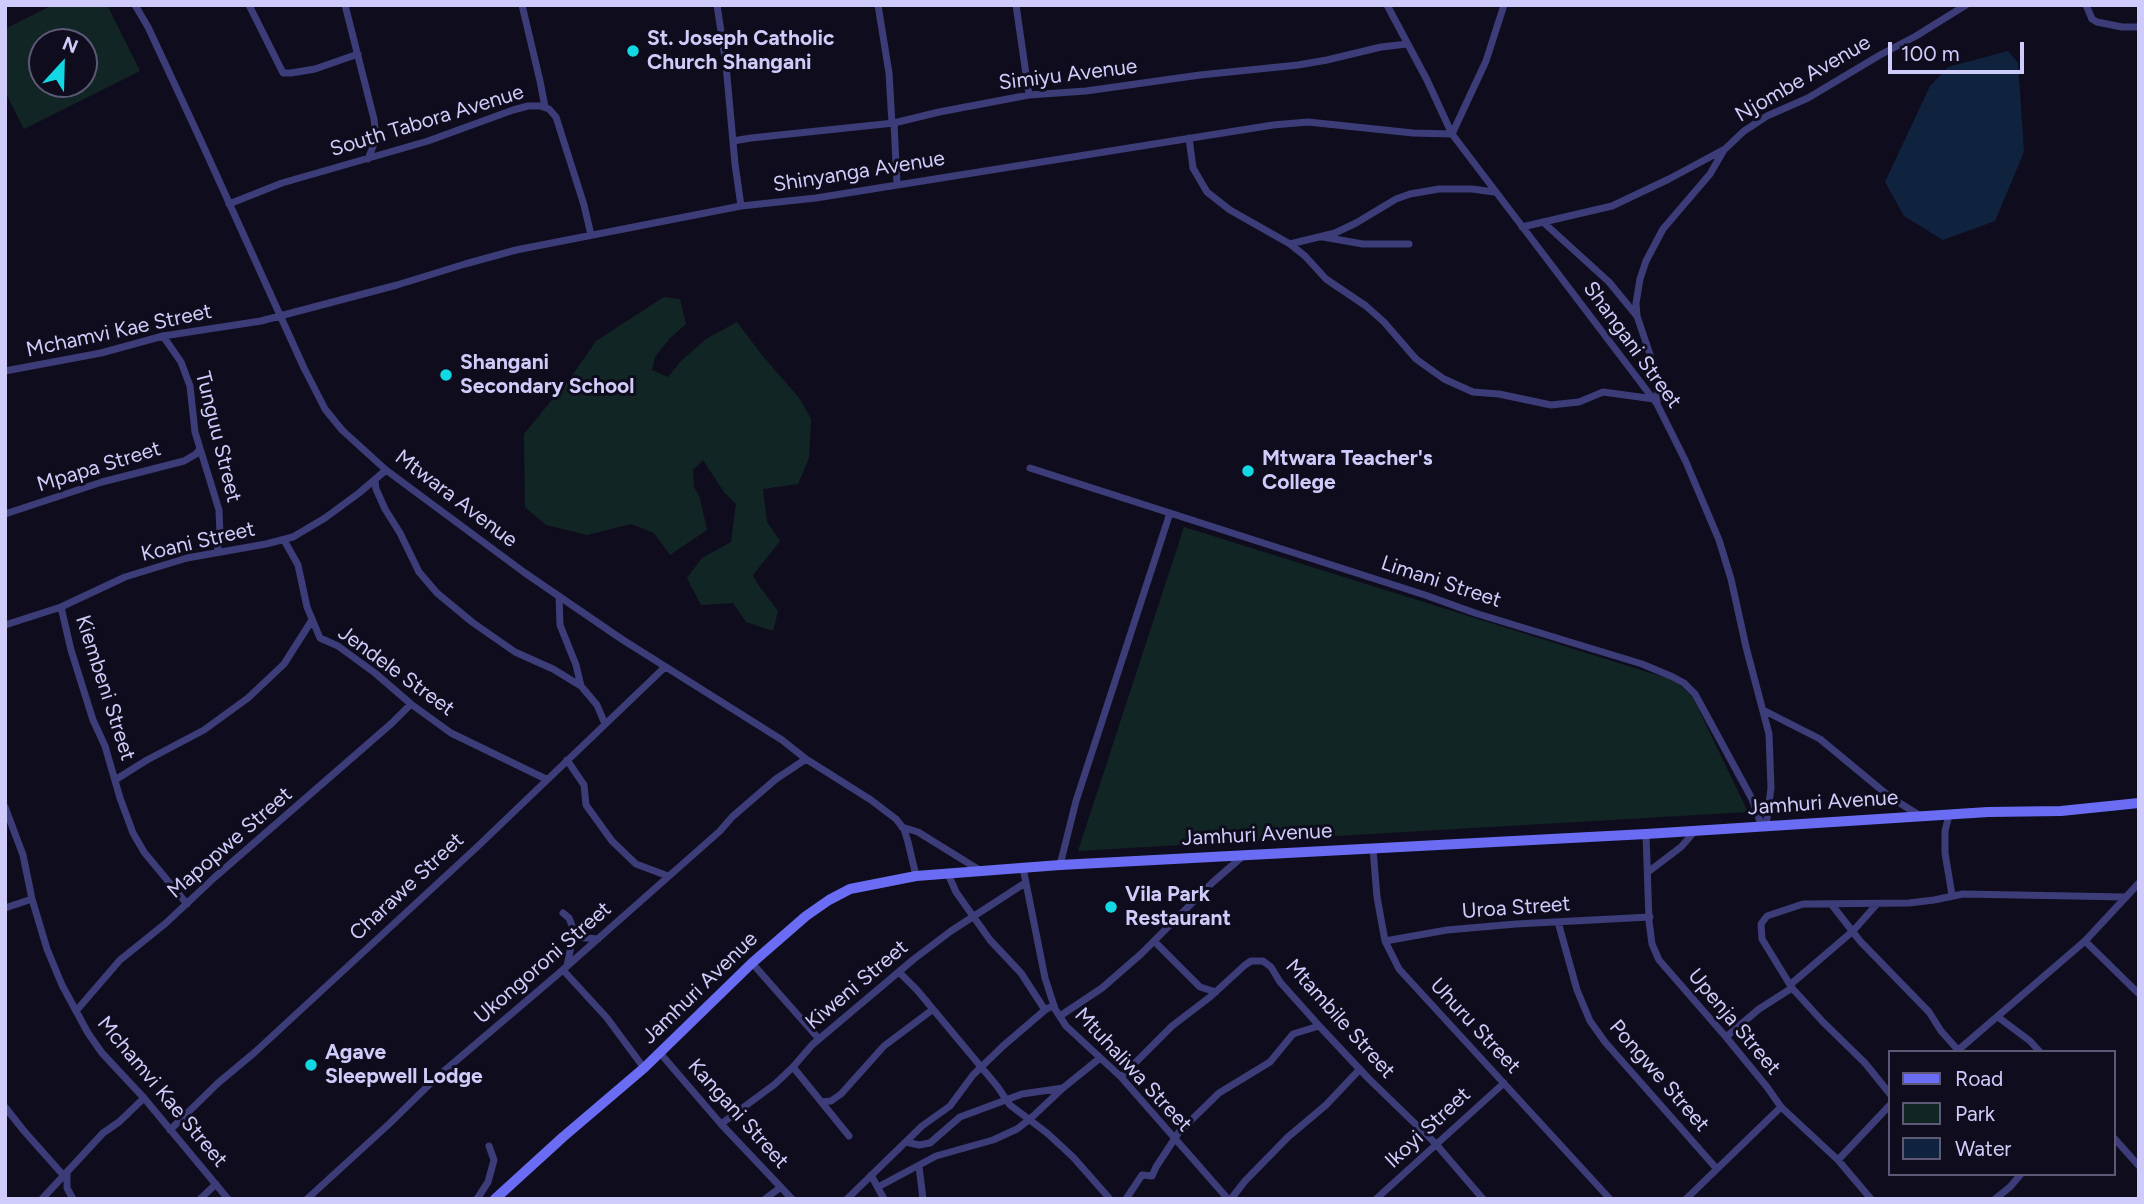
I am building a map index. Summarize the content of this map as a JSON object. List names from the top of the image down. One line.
{"streets":{"street":["Simiyu Avenue","Njombe Avenue","South Tabora Avenue","Shinyanga Avenue","Mchamvi Kae Street","Shangani Street","Tunguu Street","Mpapa Street","Mtwara Avenue","Koani Street","Limani Street","Jendele Street","Kiembeni Street","Jamhuri Avenue","Mapopwe Street","Charawe Street","Uroa Street","Ukongoroni Street","Kiweni Street","Mtambile Street","Upenja Street","Uhuru Street","Mtuhaliwa Street","Pongwe Street","Kangani Street","Ikoyi Street"]},"crossings":[["Simiyu Avenue","Shangani Street"],["Njombe Avenue","Shangani Street"],["South Tabora Avenue","Shinyanga Avenue"],["South Tabora Avenue","Mtwara Avenue"],["Shinyanga Avenue","Mchamvi Kae Street"],["Shinyanga Avenue","Shangani Street"],["Shinyanga Avenue","Mtwara Avenue"],["Mchamvi Kae Street","Tunguu Street"],["Mchamvi Kae Street","Mtwara Avenue"],["Mchamvi Kae Street","Mapopwe Street"],["Mchamvi Kae Street","Charawe Street"],["Shangani Street","Limani Street"],["Shangani Street","Jamhuri Avenue"],["Tunguu Street","Mpapa Street"],["Tunguu Street","Koani Street"],["Mtwara Avenue","Koani Street"],["Mtwara Avenue","Charawe Street"],["Mtwara Avenue","Ukongoroni Street"],["Koani Street","Jendele Street"],["Koani Street","Kiembeni Street"],["Limani Street","Jamhuri Avenue"],["Jendele Street","Kiembeni Street"],["Jendele Street","Mapopwe Street"],["Jendele Street","Charawe Street"],["Kiembeni Street","Mapopwe Street"],["Jamhuri Avenue","Upenja Street"],["Jamhuri Avenue","Uhuru Street"],["Jamhuri Avenue","Mtuhaliwa Street"],["Jamhuri Avenue","Kangani Street"],["Uroa Street","Upenja Street"],["Uroa Street","Uhuru Street"],["Uroa Street","Pongwe Street"],["Kiweni Street","Mtuhaliwa Street"],["Kiweni Street","Kangani Street"],["Mtambile Street","Mtuhaliwa Street"],["Mtambile Street","Ikoyi Street"],["Uhuru Street","Ikoyi Street"]],"places":["St. Joseph Catholic Church Shangani","Shangani Secondary School","Mtwara Teacher's College","Vila Park Restaurant","Agave Sleepwell Lodge"],"legend":["Road","Park","Water"],"scale_bar":"100 m","north":"top"}
